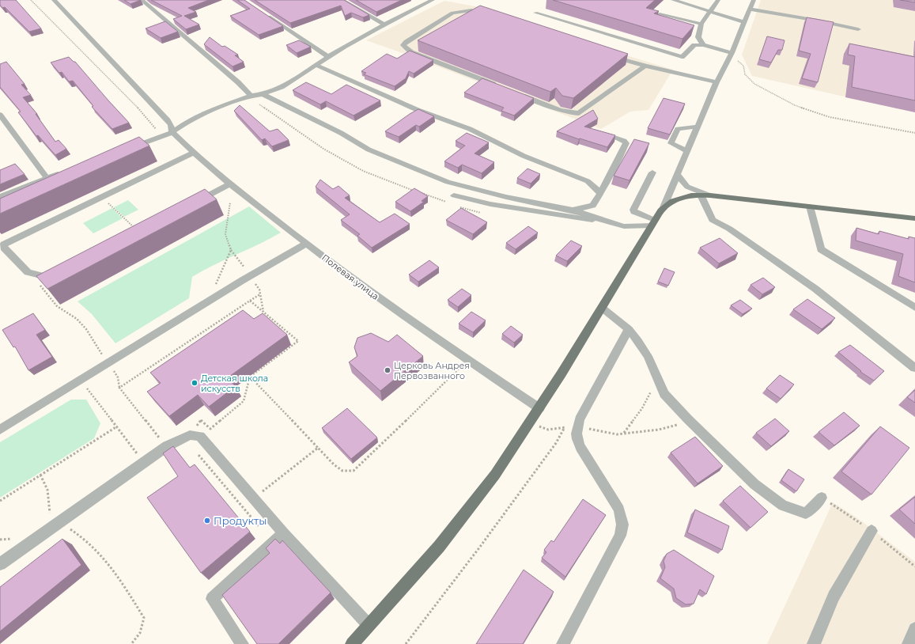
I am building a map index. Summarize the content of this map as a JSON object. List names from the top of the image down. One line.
{"streets":{"street":["Полевая улица"]},"places":["Церковь Андрея Первозванного","Детская школа искусств","Продукты"]}
